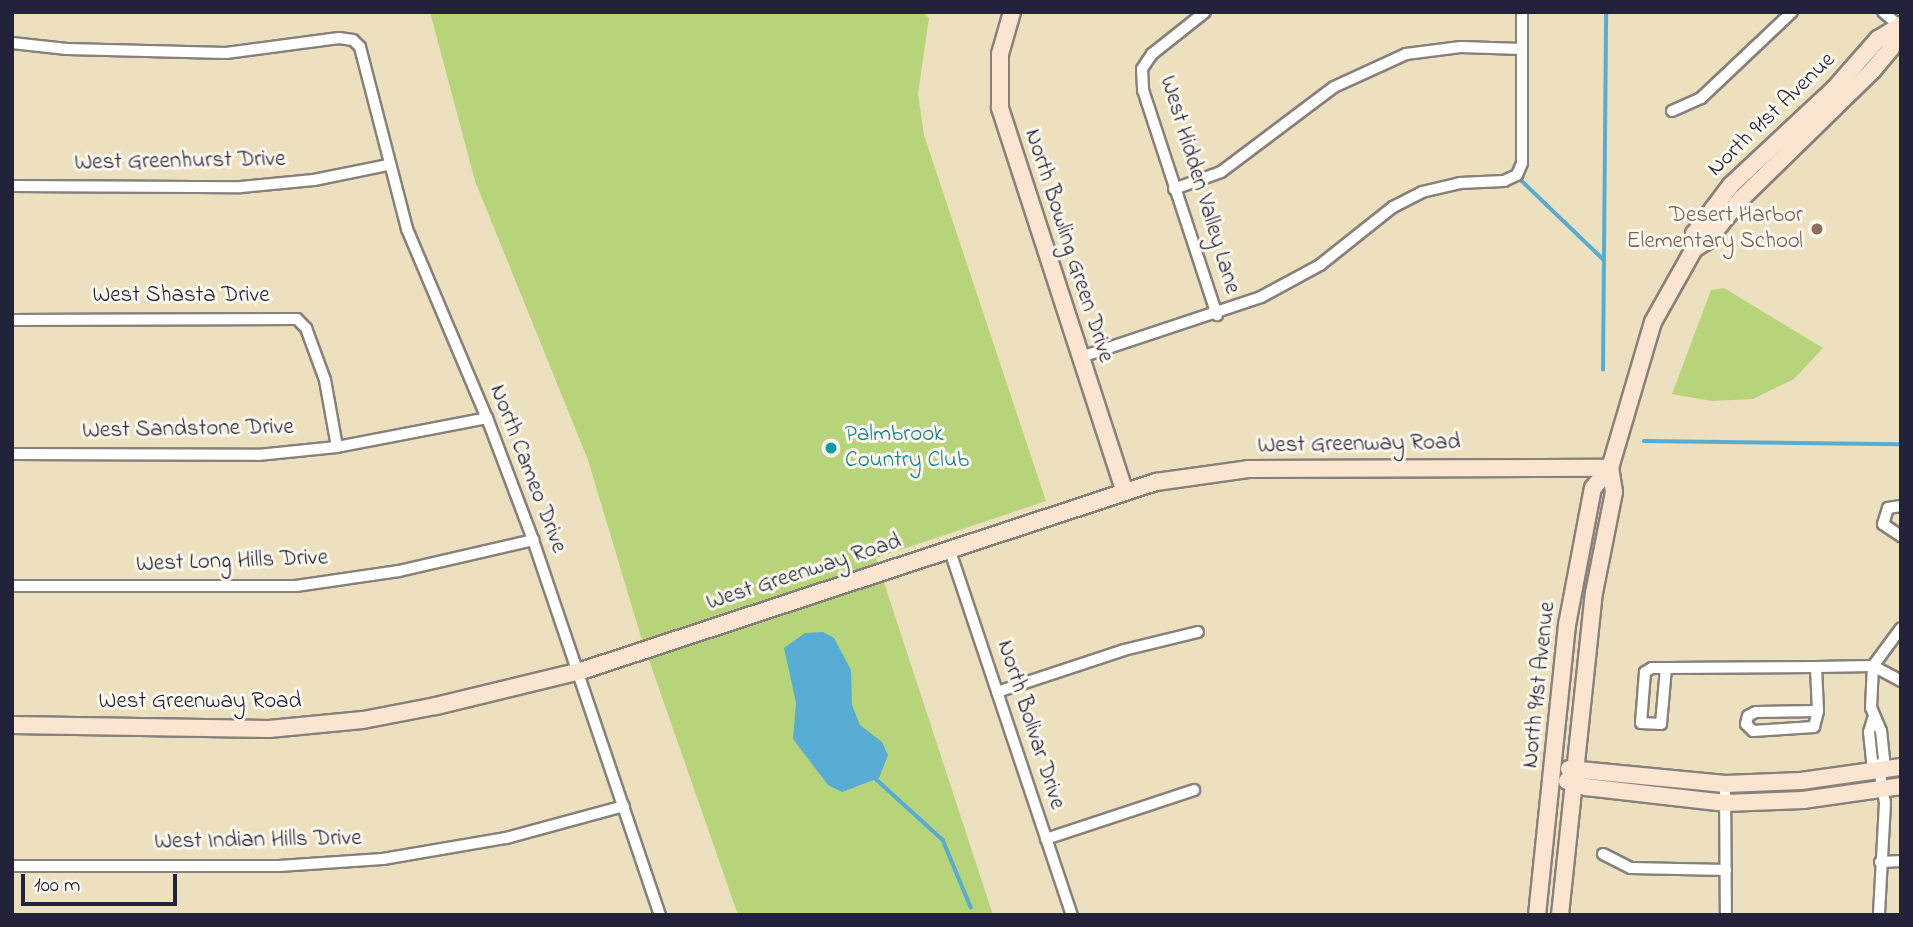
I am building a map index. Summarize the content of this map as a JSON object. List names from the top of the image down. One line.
{"streets":{"street":["North 91st Avenue","West Greenhurst Drive","West Hidden Valley Lane","North Bowling Green Drive","West Shasta Drive","West Sandstone Drive","West Greenway Road","North Cameo Drive","West Long Hills Drive","North Bolivar Drive","West Indian Hills Drive"]},"crossings":[["North 91st Avenue","West Greenway Road"],["West Greenhurst Drive","North Cameo Drive"],["North Bowling Green Drive","West Greenway Road"],["West Shasta Drive","West Sandstone Drive"],["West Sandstone Drive","North Cameo Drive"],["West Greenway Road","North Cameo Drive"],["West Greenway Road","North Bolivar Drive"],["North Cameo Drive","West Long Hills Drive"],["North Cameo Drive","West Indian Hills Drive"]],"places":["Desert Harbor Elementary School","Palmbrook Country Club"],"scale_bar":"100 m"}
